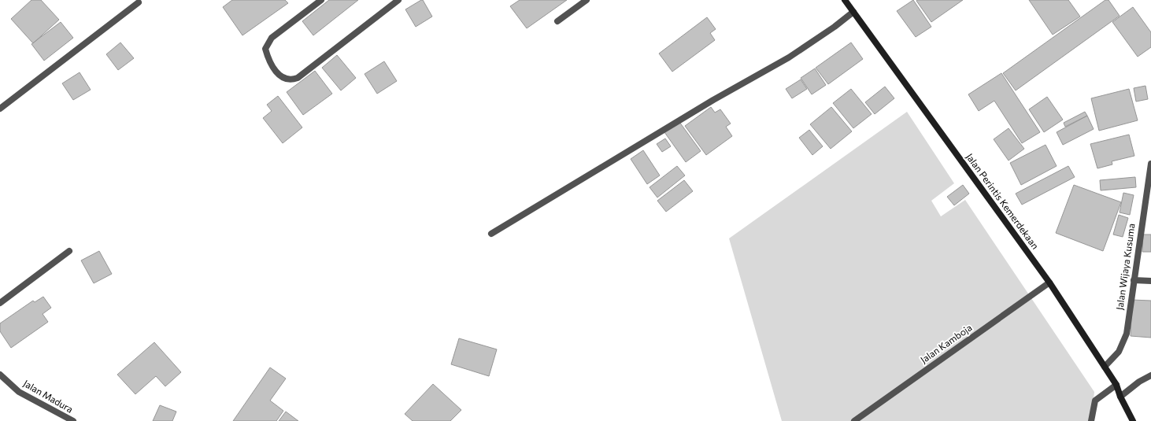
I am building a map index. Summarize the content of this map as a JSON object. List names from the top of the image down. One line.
{"streets":{"street":["Jalan Perintis Kemerdekaan","Jalan Wijaya Kusuma","Jalan Kamboja","Jalan Madura"]},"crossings":[["Jalan Perintis Kemerdekaan","Jalan Wijaya Kusuma"],["Jalan Perintis Kemerdekaan","Jalan Kamboja"]]}
